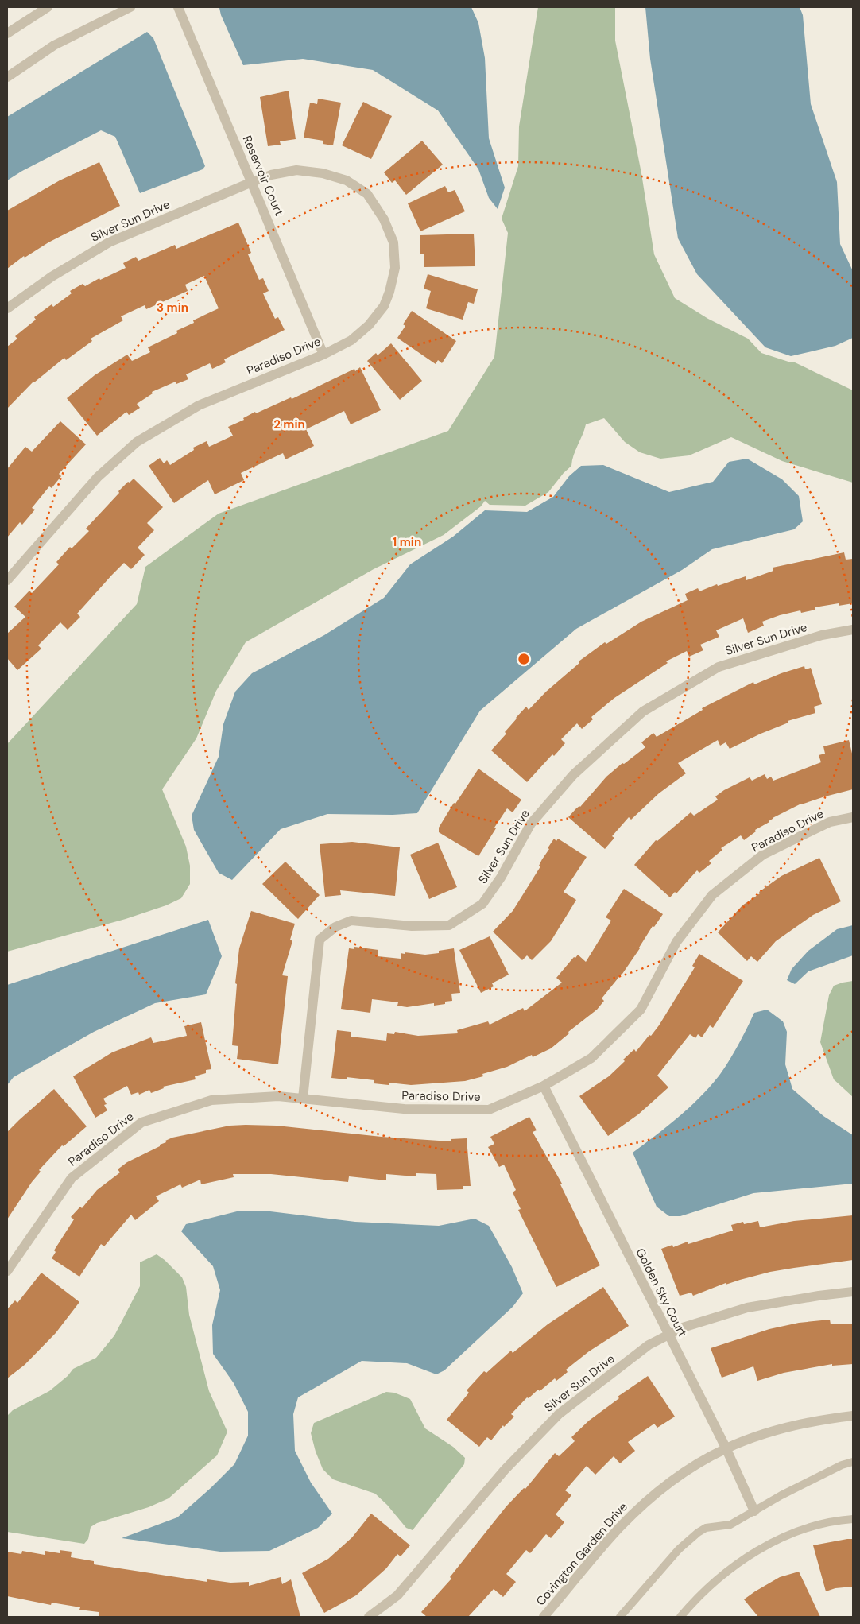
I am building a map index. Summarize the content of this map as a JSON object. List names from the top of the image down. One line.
{"streets":{"street":["Reservoir Court","Silver Sun Drive","Paradiso Drive","Golden Sky Court","Covington Garden Drive"]},"crossings":[["Reservoir Court","Silver Sun Drive"],["Reservoir Court","Paradiso Drive"],["Silver Sun Drive","Paradiso Drive"],["Silver Sun Drive","Golden Sky Court"],["Paradiso Drive","Golden Sky Court"],["Golden Sky Court","Covington Garden Drive"]],"rings":["3 min","2 min","1 min"]}
